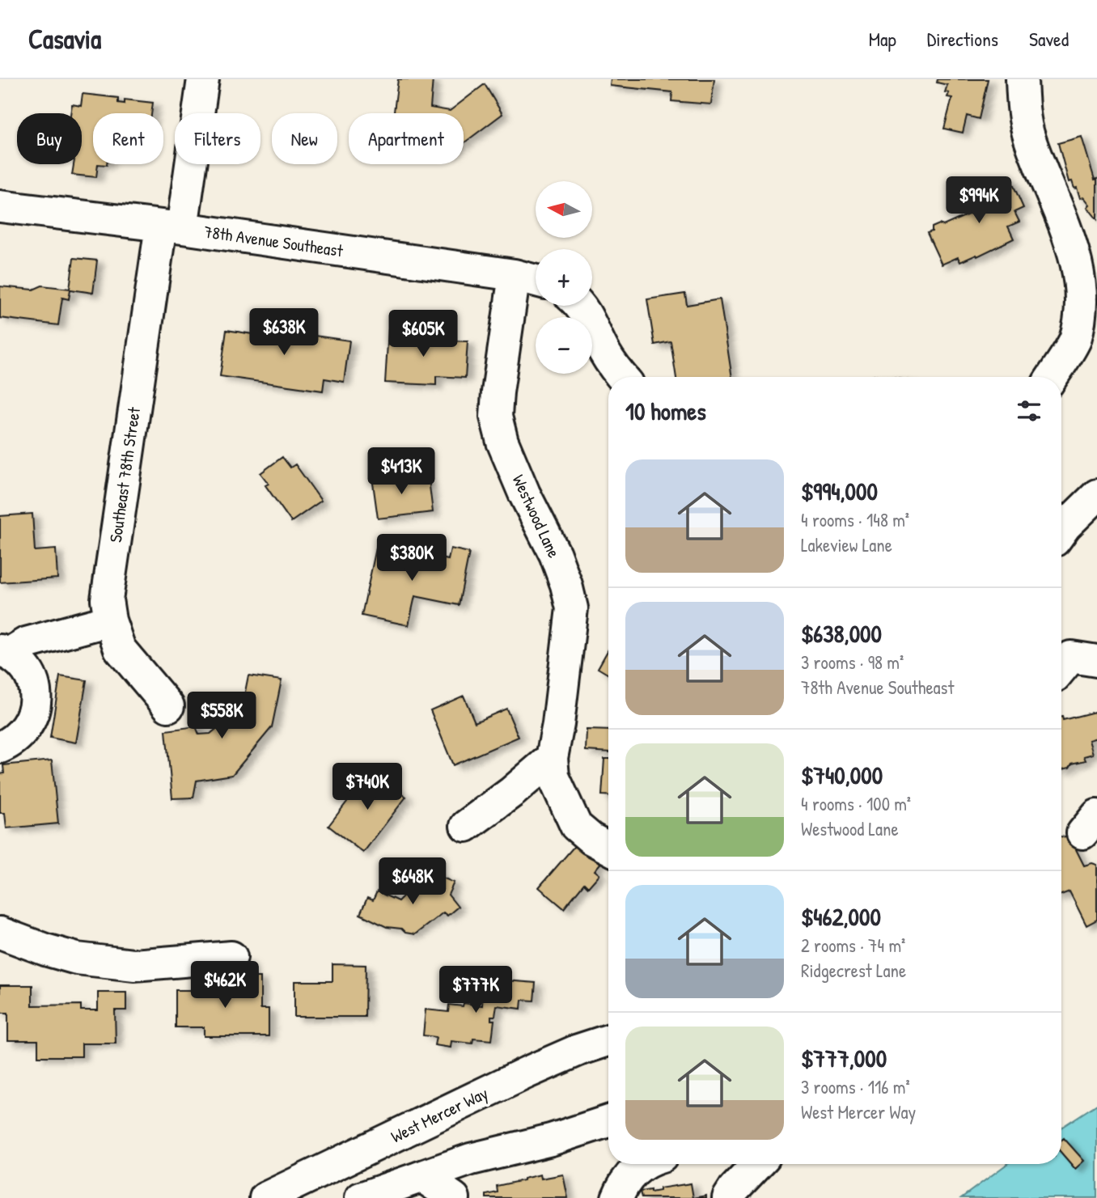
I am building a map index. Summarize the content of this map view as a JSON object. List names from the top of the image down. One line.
{"streets":{"street":["78th Avenue Southeast","Southeast 78th Street","Westwood Lane","West Mercer Way"]},"crossings":[["78th Avenue Southeast","Southeast 78th Street"],["78th Avenue Southeast","Westwood Lane"]],"north":"left","page":{"header":"Casavia","nav":["Map","Directions","Saved"],"chip":["Buy","Rent","Filters","New","Apartment"],"price":["$994K","$638K","$605K","$413K","$380K","$558K","$740K","$648K","$462K","$777K"],"map_buttons":["+","−"],"heading":"10 homes","list":[{"name":"$994,000","note":"4 rooms · 148 m² · Lakeview Lane"},{"name":"$638,000","note":"3 rooms · 98 m² · 78th Avenue Southeast"},{"name":"$740,000","note":"4 rooms · 100 m² · Westwood Lane"},{"name":"$462,000","note":"2 rooms · 74 m² · Ridgecrest Lane"},{"name":"$777,000","note":"3 rooms · 116 m² · West Mercer Way"}]}}
